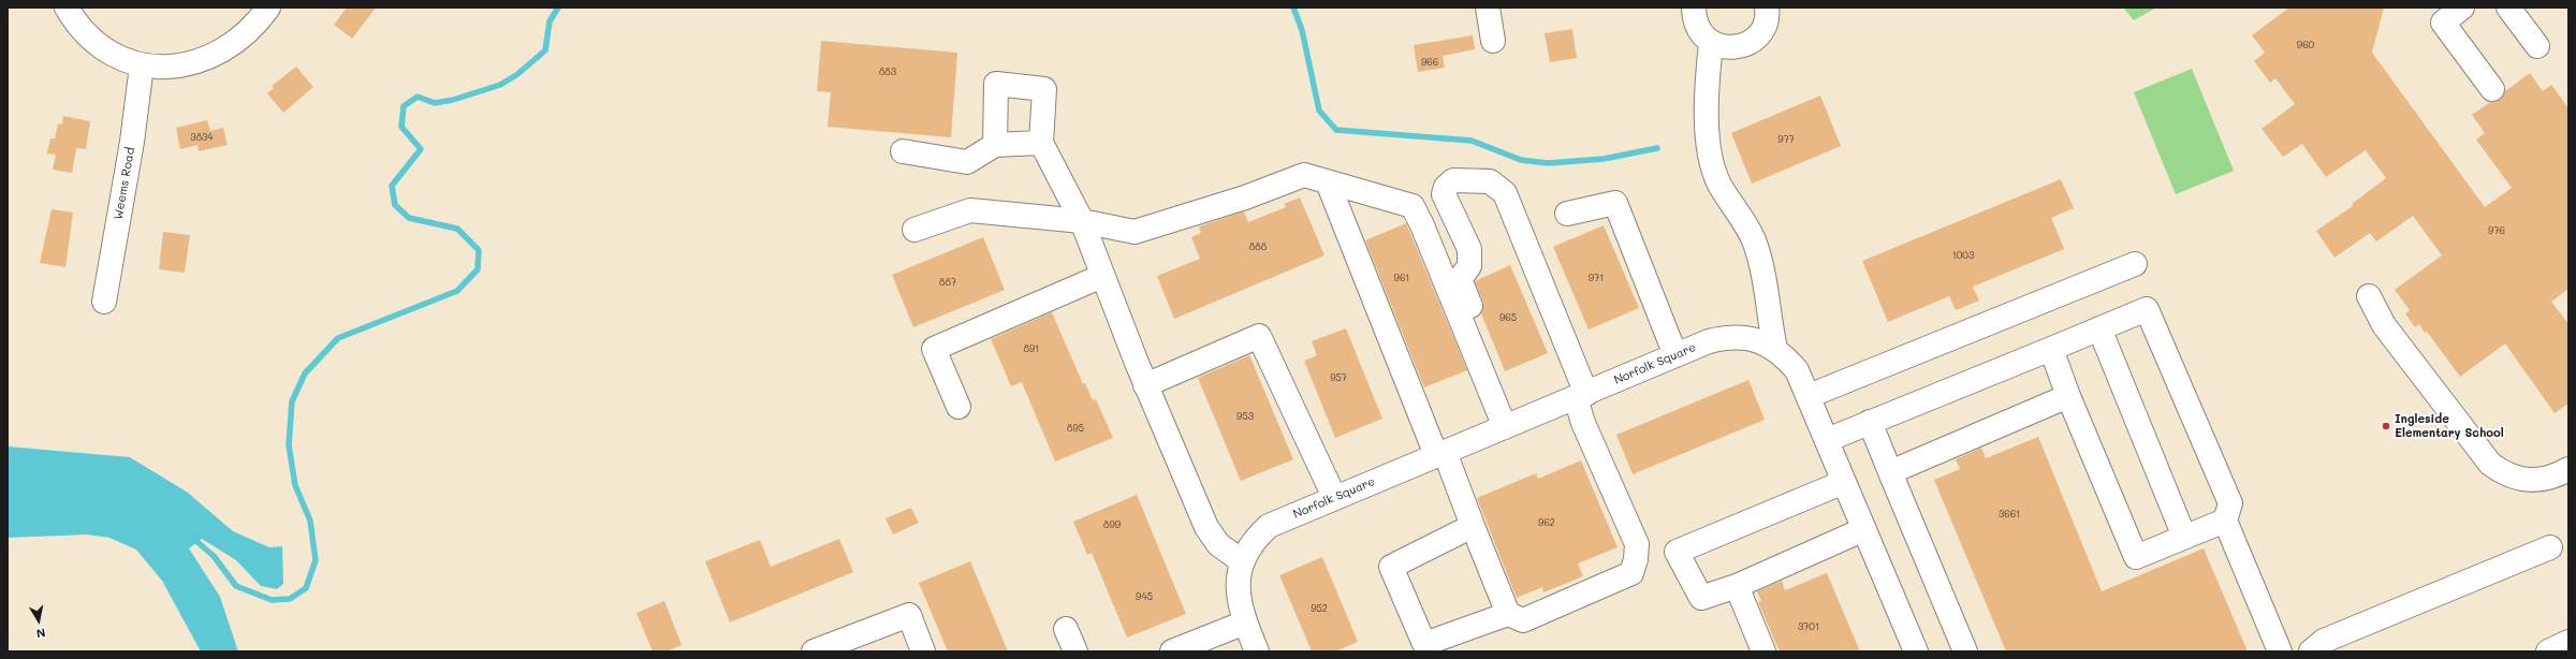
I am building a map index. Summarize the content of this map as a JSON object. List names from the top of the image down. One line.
{"streets":{"street":["Weems Road","Norfolk Square"]},"places":["Ingleside Elementary School"],"house_numbers":["960","966","883","3834","977","976","888","1003","961","971","887","965","891","957","953","895","3661","962","899","945","952","3701"],"north":"bottom"}
